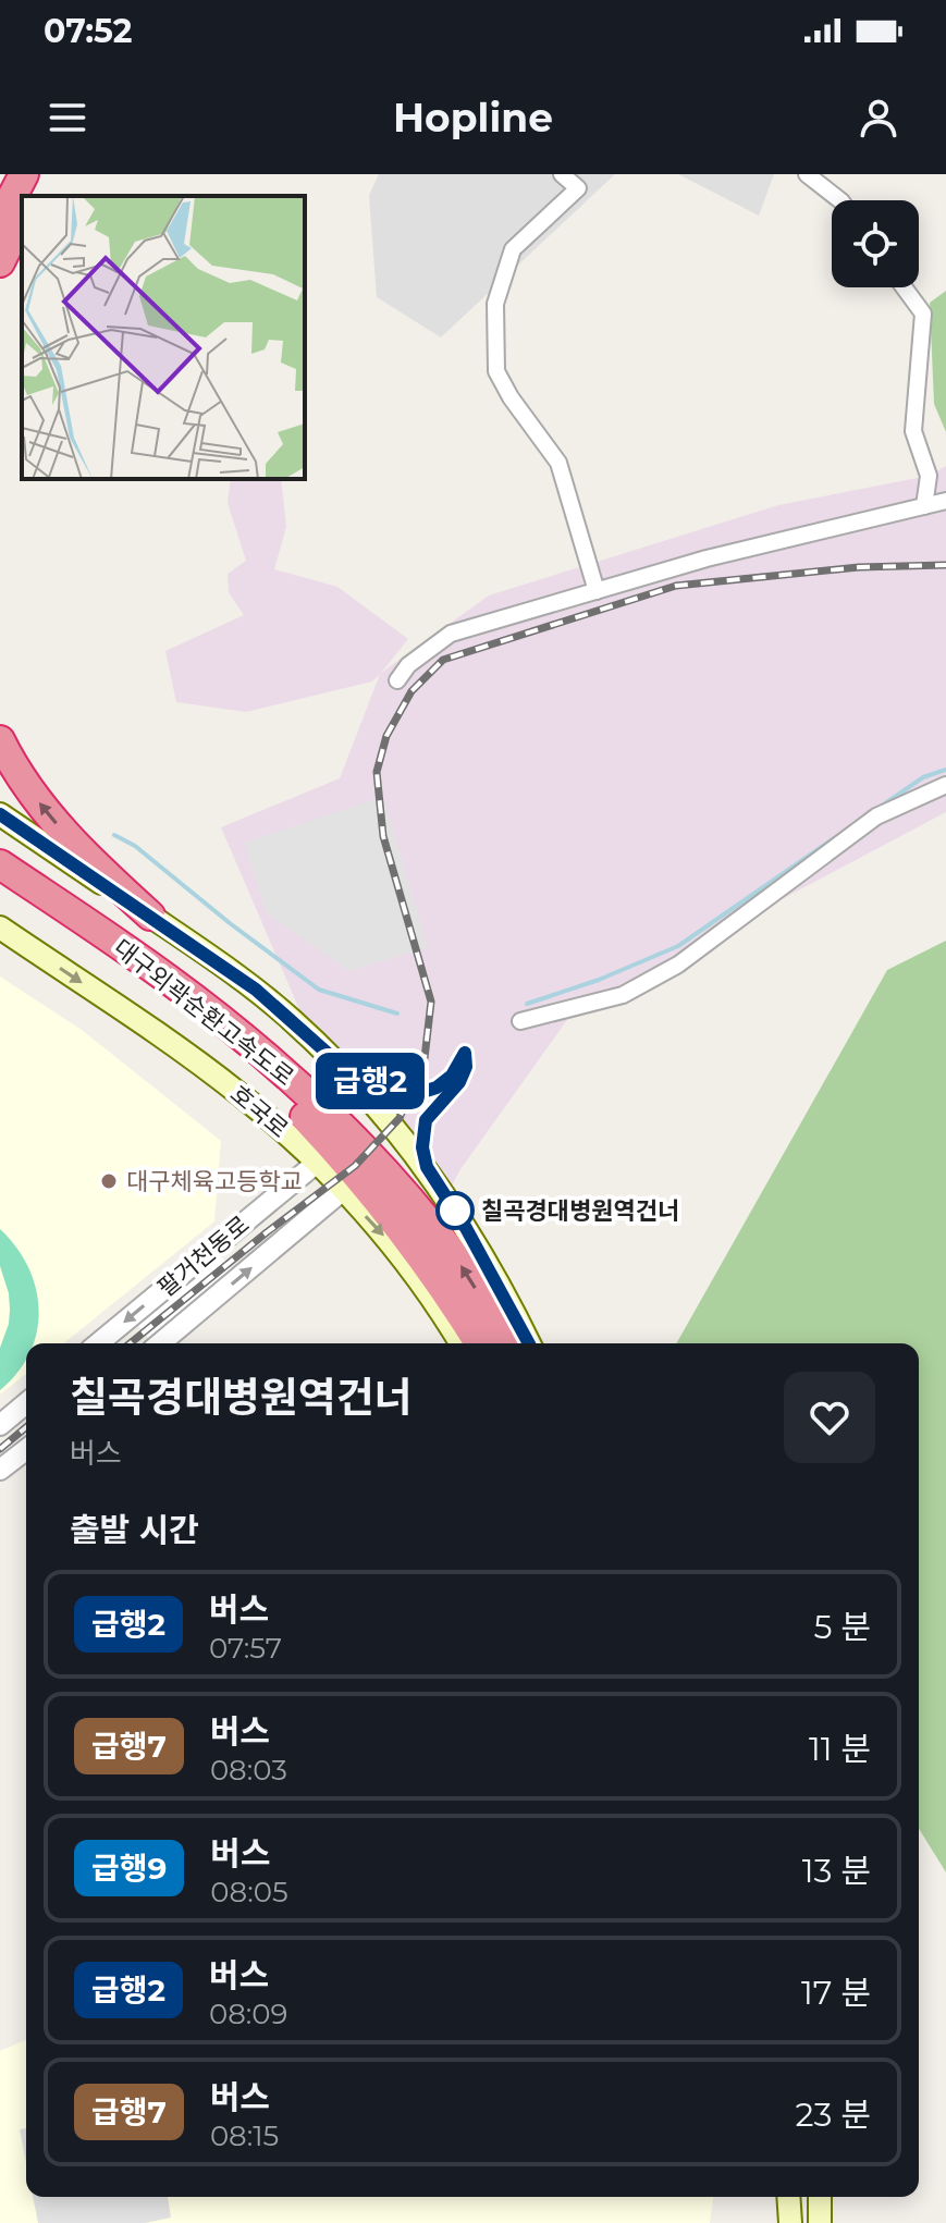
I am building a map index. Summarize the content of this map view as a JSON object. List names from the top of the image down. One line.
{"streets":{"highway":["대구외곽순환고속도로"],"main road":["호국로"],"street":["팔거천동로"]},"crossings":[["호국로","팔거천동로"]],"places":["대구체육고등학교","칠곡경대병원역건너"],"lines":["bus line 급행2"],"page":{"status":"07:52","header":"Hopline","on_map":"급행2","heading":[["칠곡경대병원역건너","버스"],"출발 시간"],"list":[{"mark":"급행2","name":"버스","note":"07:57","value":"5 분"},{"mark":"급행7","name":"버스","note":"08:03","value":"11 분"},{"mark":"급행9","name":"버스","note":"08:05","value":"13 분"},{"mark":"급행2","name":"버스","note":"08:09","value":"17 분"},{"mark":"급행7","name":"버스","note":"08:15","value":"23 분"}]}}
